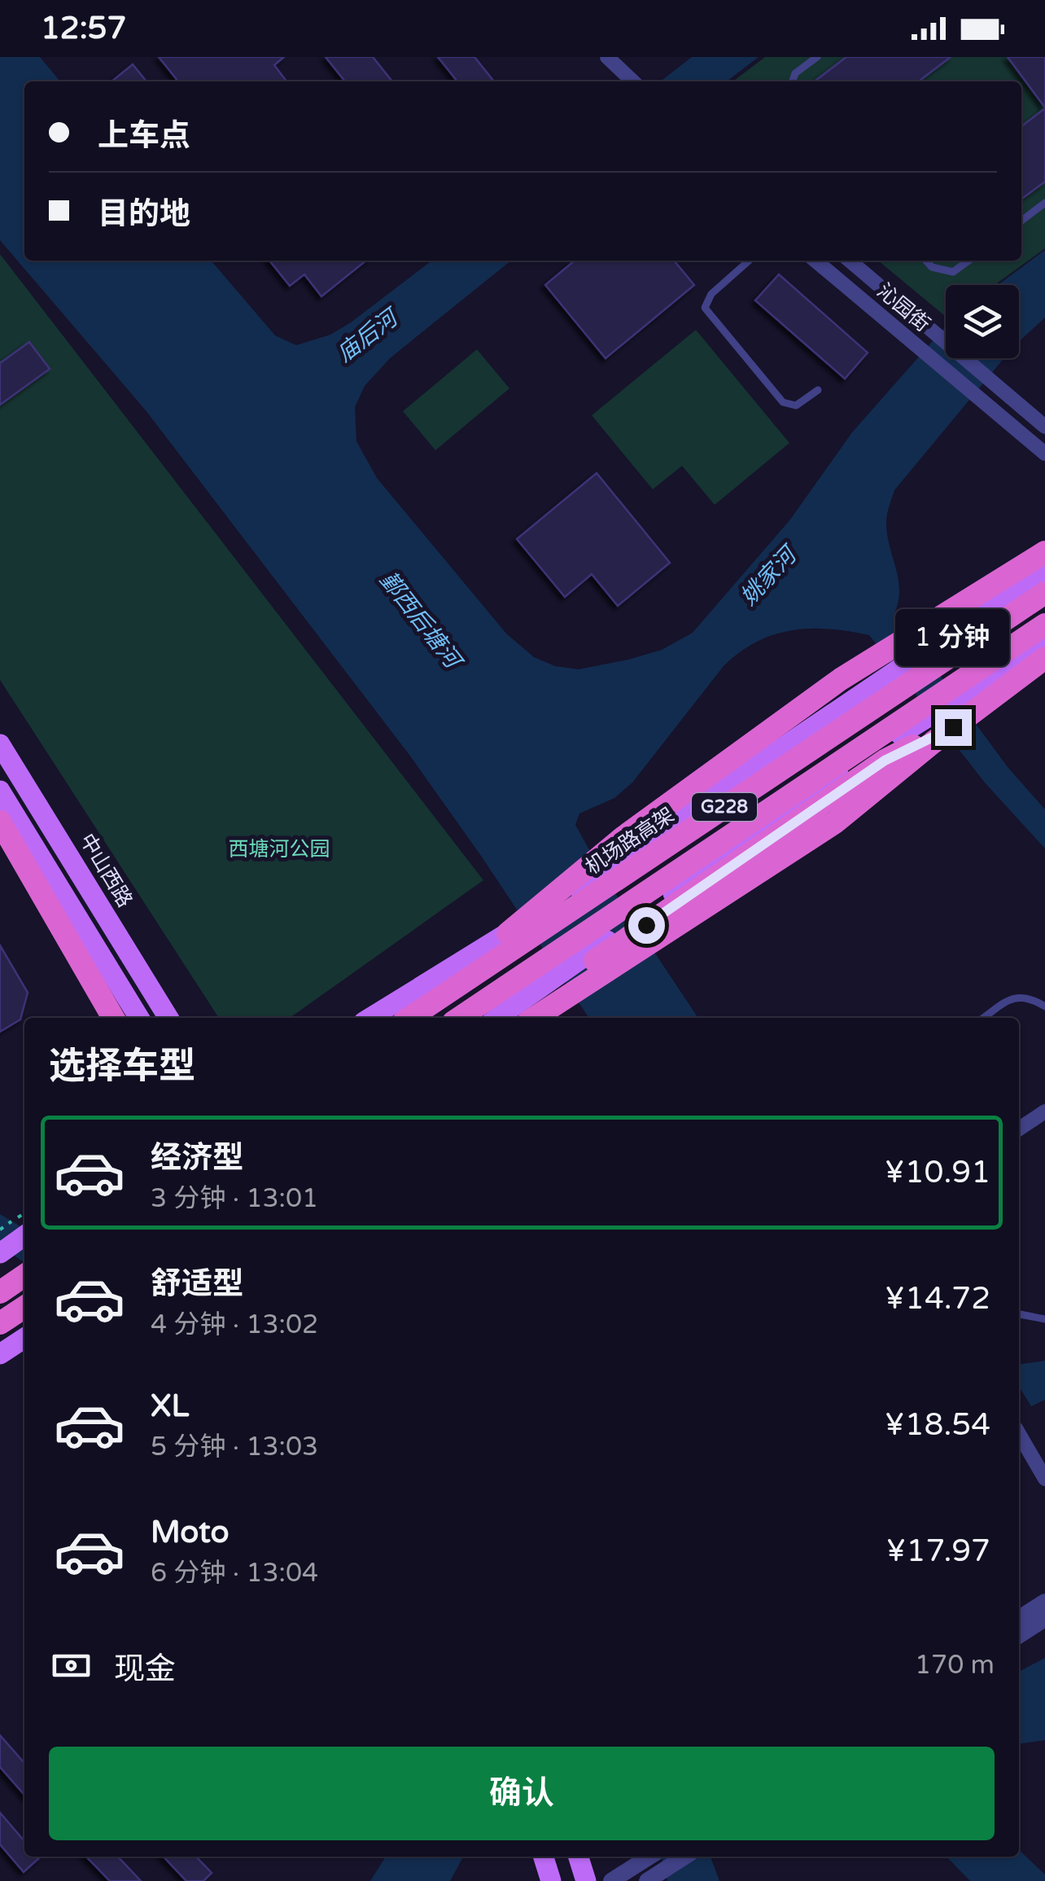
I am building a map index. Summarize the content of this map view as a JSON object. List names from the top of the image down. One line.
{"streets":{"highway":["G228","机场路高架"],"main road":["中山西路"],"street":["沁园街"]},"water":["庙后河","姚家河","鄞西后塘河"],"parks":["西塘河公园"],"page":{"status":"12:57","banner":["上车点","目的地"],"bubble":"1 分钟","heading":"选择车型","list":[{"name":"经济型","note":"3 分钟 · 13:01","value":"¥10.91"},{"name":"舒适型","note":"4 分钟 · 13:02","value":"¥14.72"},{"name":"XL","note":"5 分钟 · 13:03","value":"¥18.54"},{"name":"Moto","note":"6 分钟 · 13:04","value":"¥17.97"}],"pay":["现金","170 m"],"buttons":"确认"}}
